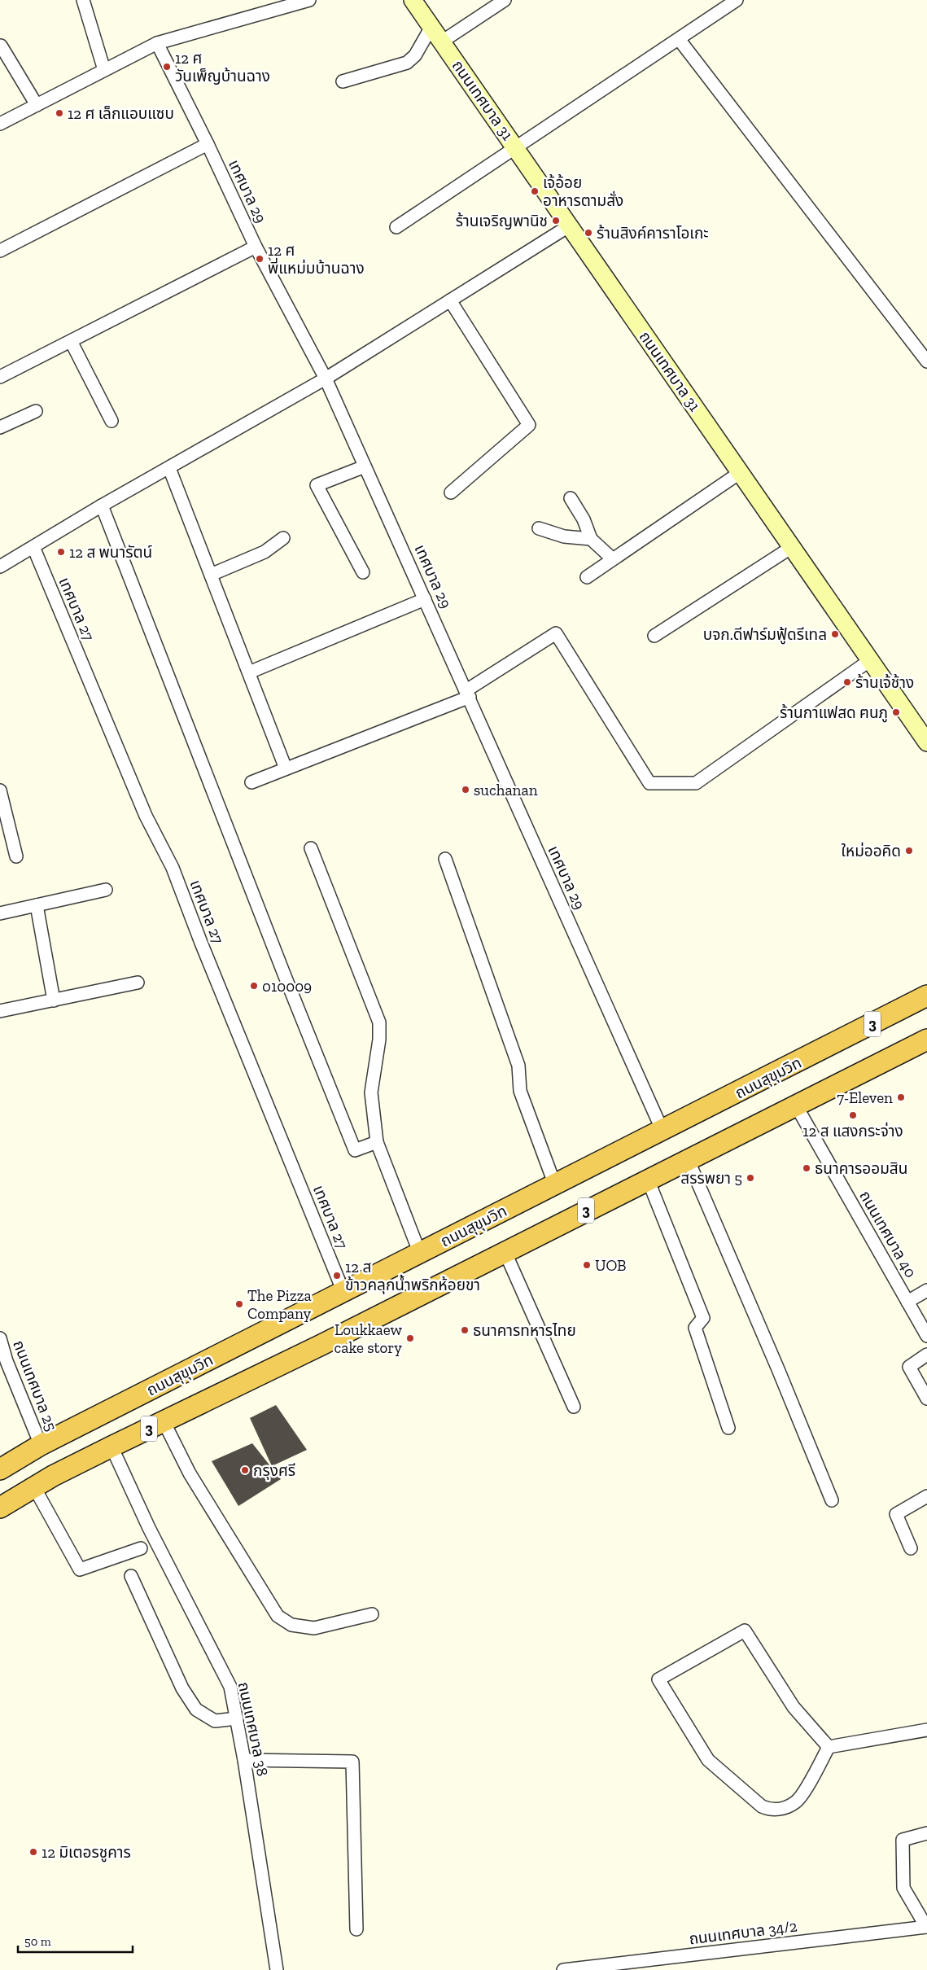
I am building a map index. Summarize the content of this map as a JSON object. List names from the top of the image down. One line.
{"streets":{"highway":["3","ถนนสุขุมวิท"],"main road":["ถนนเทศบาล 31"],"street":["เทศบาล 29","เทศบาล 27","ถนนเทศบาล 40","ถนนเทศบาล 25","ถนนเทศบาล 38","ถนนเทศบาล 34/2"]},"crossings":[["เทศบาล 29","ถนนสุขุมวิท"],["เทศบาล 27","ถนนสุขุมวิท"],["3","ถนนเทศบาล 40"],["3","ถนนเทศบาล 38"],["ถนนสุขุมวิท","ถนนเทศบาล 25"]],"places":["12 ศ วันเพ็ญบ้านฉาง","12 ศ เล็กแอบแซบ","เจ้อ้อย อาหารตามสั่ง","ร้านเจริญพานิช","ร้านสิงค์คาราโอเกะ","12 ศ พี่แหม่มบ้านฉาง","12 ส พนารัตน์","บจก.ดีฟาร์มฟู้ดรีเทล","ร้านเจ้ช้าง","ร้านกาแฟสด ฅนภู","suchanan","ใหม่ออคิด","010009","7-Eleven","12 ส แสงกระจ่าง","ธนาคารออมสิน","สรรพยา 5","UOB","12 ส ข้าวคลุกน้ำพริกห้อยขา","The Pizza Company","ธนาคารทหารไทย","Loukkaew cake story","กรุงศรี","12 มิเตอรชูคาร"],"scale_bar":"50 m"}
